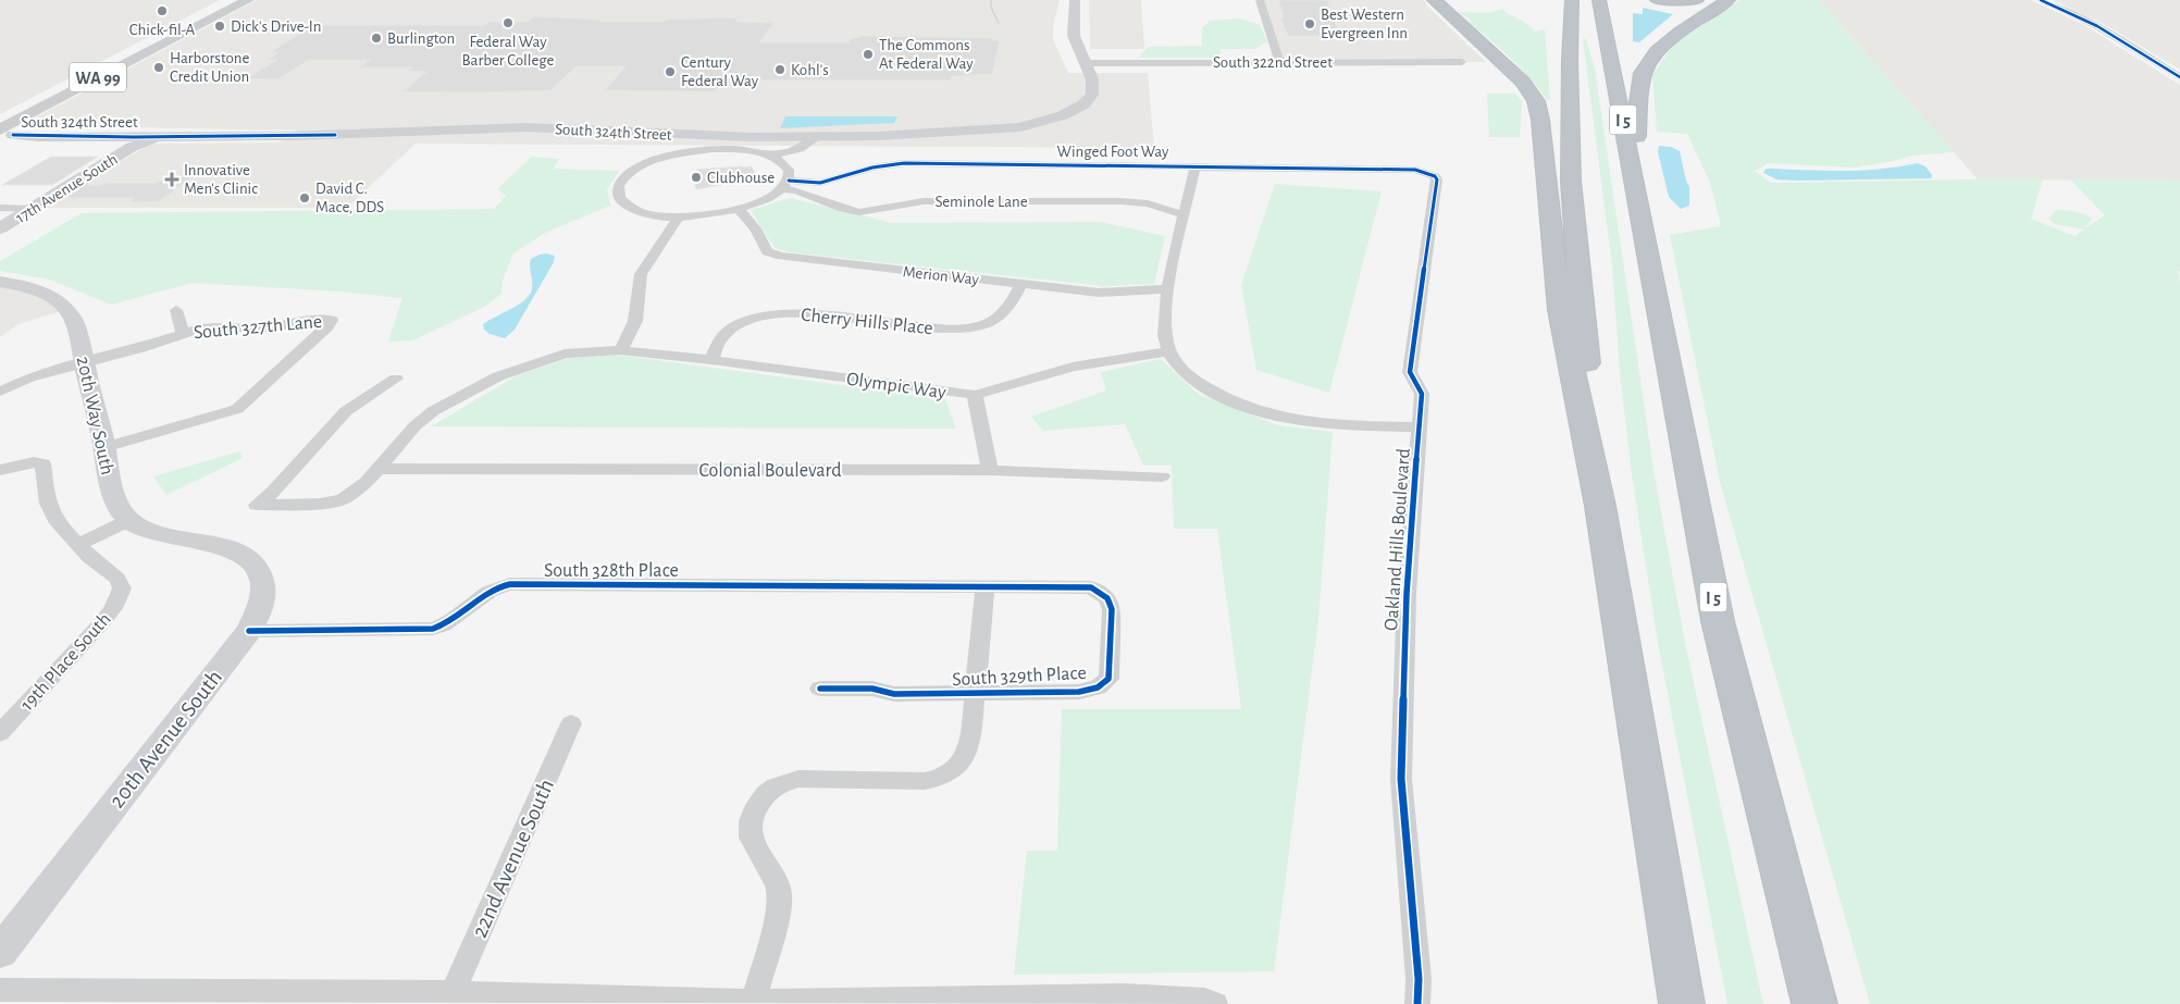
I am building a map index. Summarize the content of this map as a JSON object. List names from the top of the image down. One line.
{"streets":{"highway":["I 5"],"main road":["WA 99"],"street":["South 322nd Street","South 324th Street","Winged Foot Way","17th Avenue South","Seminole Lane","Merion Way","Cherry Hills Place","South 327th Lane","Olympic Way","20th Way South","Colonial Boulevard","Oakland Hills Boulevard","South 328th Place","19th Place South","South 329th Place","20th Avenue South","22nd Avenue South"]},"crossings":[["South 322nd Street","South 324th Street"],["WA 99","South 324th Street"],["South 324th Street","17th Avenue South"],["Winged Foot Way","Seminole Lane"],["Winged Foot Way","Merion Way"],["Winged Foot Way","Oakland Hills Boulevard"],["Merion Way","Cherry Hills Place"],["Cherry Hills Place","Olympic Way"],["South 327th Lane","20th Way South"],["Olympic Way","Colonial Boulevard"],["20th Way South","20th Avenue South"],["South 328th Place","South 329th Place"],["South 328th Place","20th Avenue South"]],"places":{"other":["Chick-fil-A","Federal Way Barber College","Best Western Evergreen Inn","Dick's Drive-In","Burlington","The Commons At Federal Way","Harborstone Credit Union","Kohl's","Century Federal Way","Clubhouse","David C. Mace, DDS"],"health":["Innovative Men's Clinic"]}}
